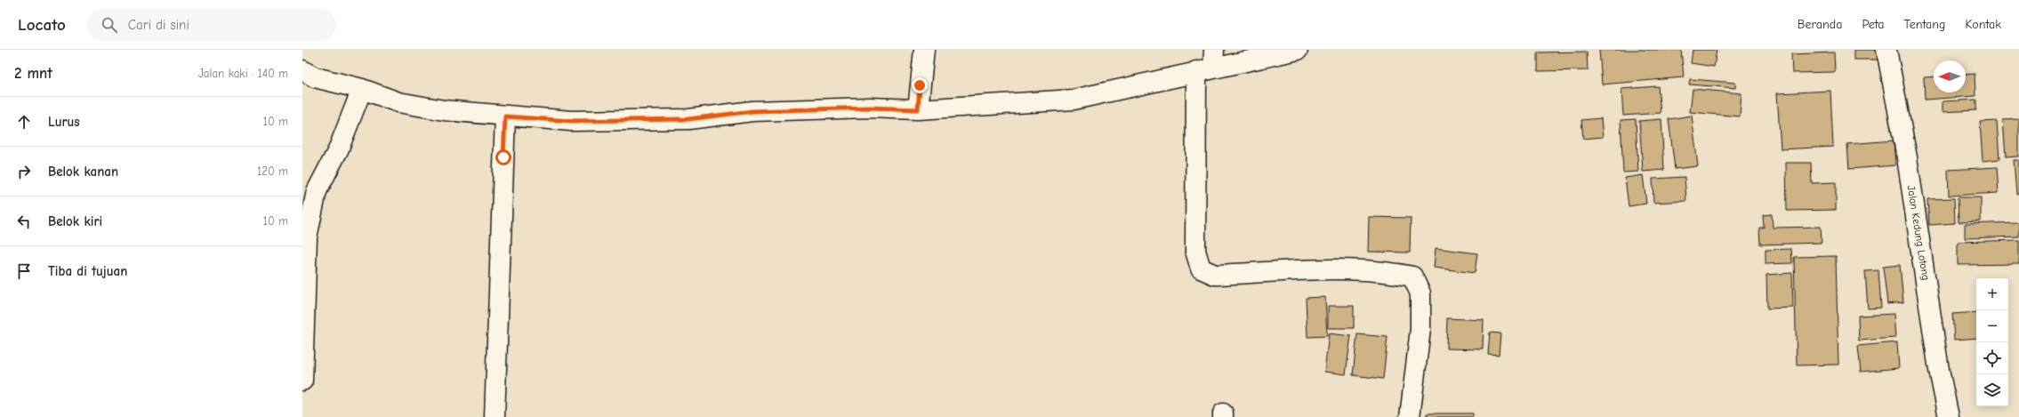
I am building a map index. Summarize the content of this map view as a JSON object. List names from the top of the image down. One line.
{"streets":{"street":["Jalan Kedung Lotong"]},"north":"left","page":{"header":"Locato","search":"Cari di sini","nav":["Beranda","Peta","Tentang","Kontak"],"heading":["2 mnt","Jalan kaki · 140 m"],"list":[["Lurus","10 m"],["Belok kanan","120 m"],["Belok kiri","10 m"],"Tiba di tujuan"],"map_buttons":["+","−"]}}
